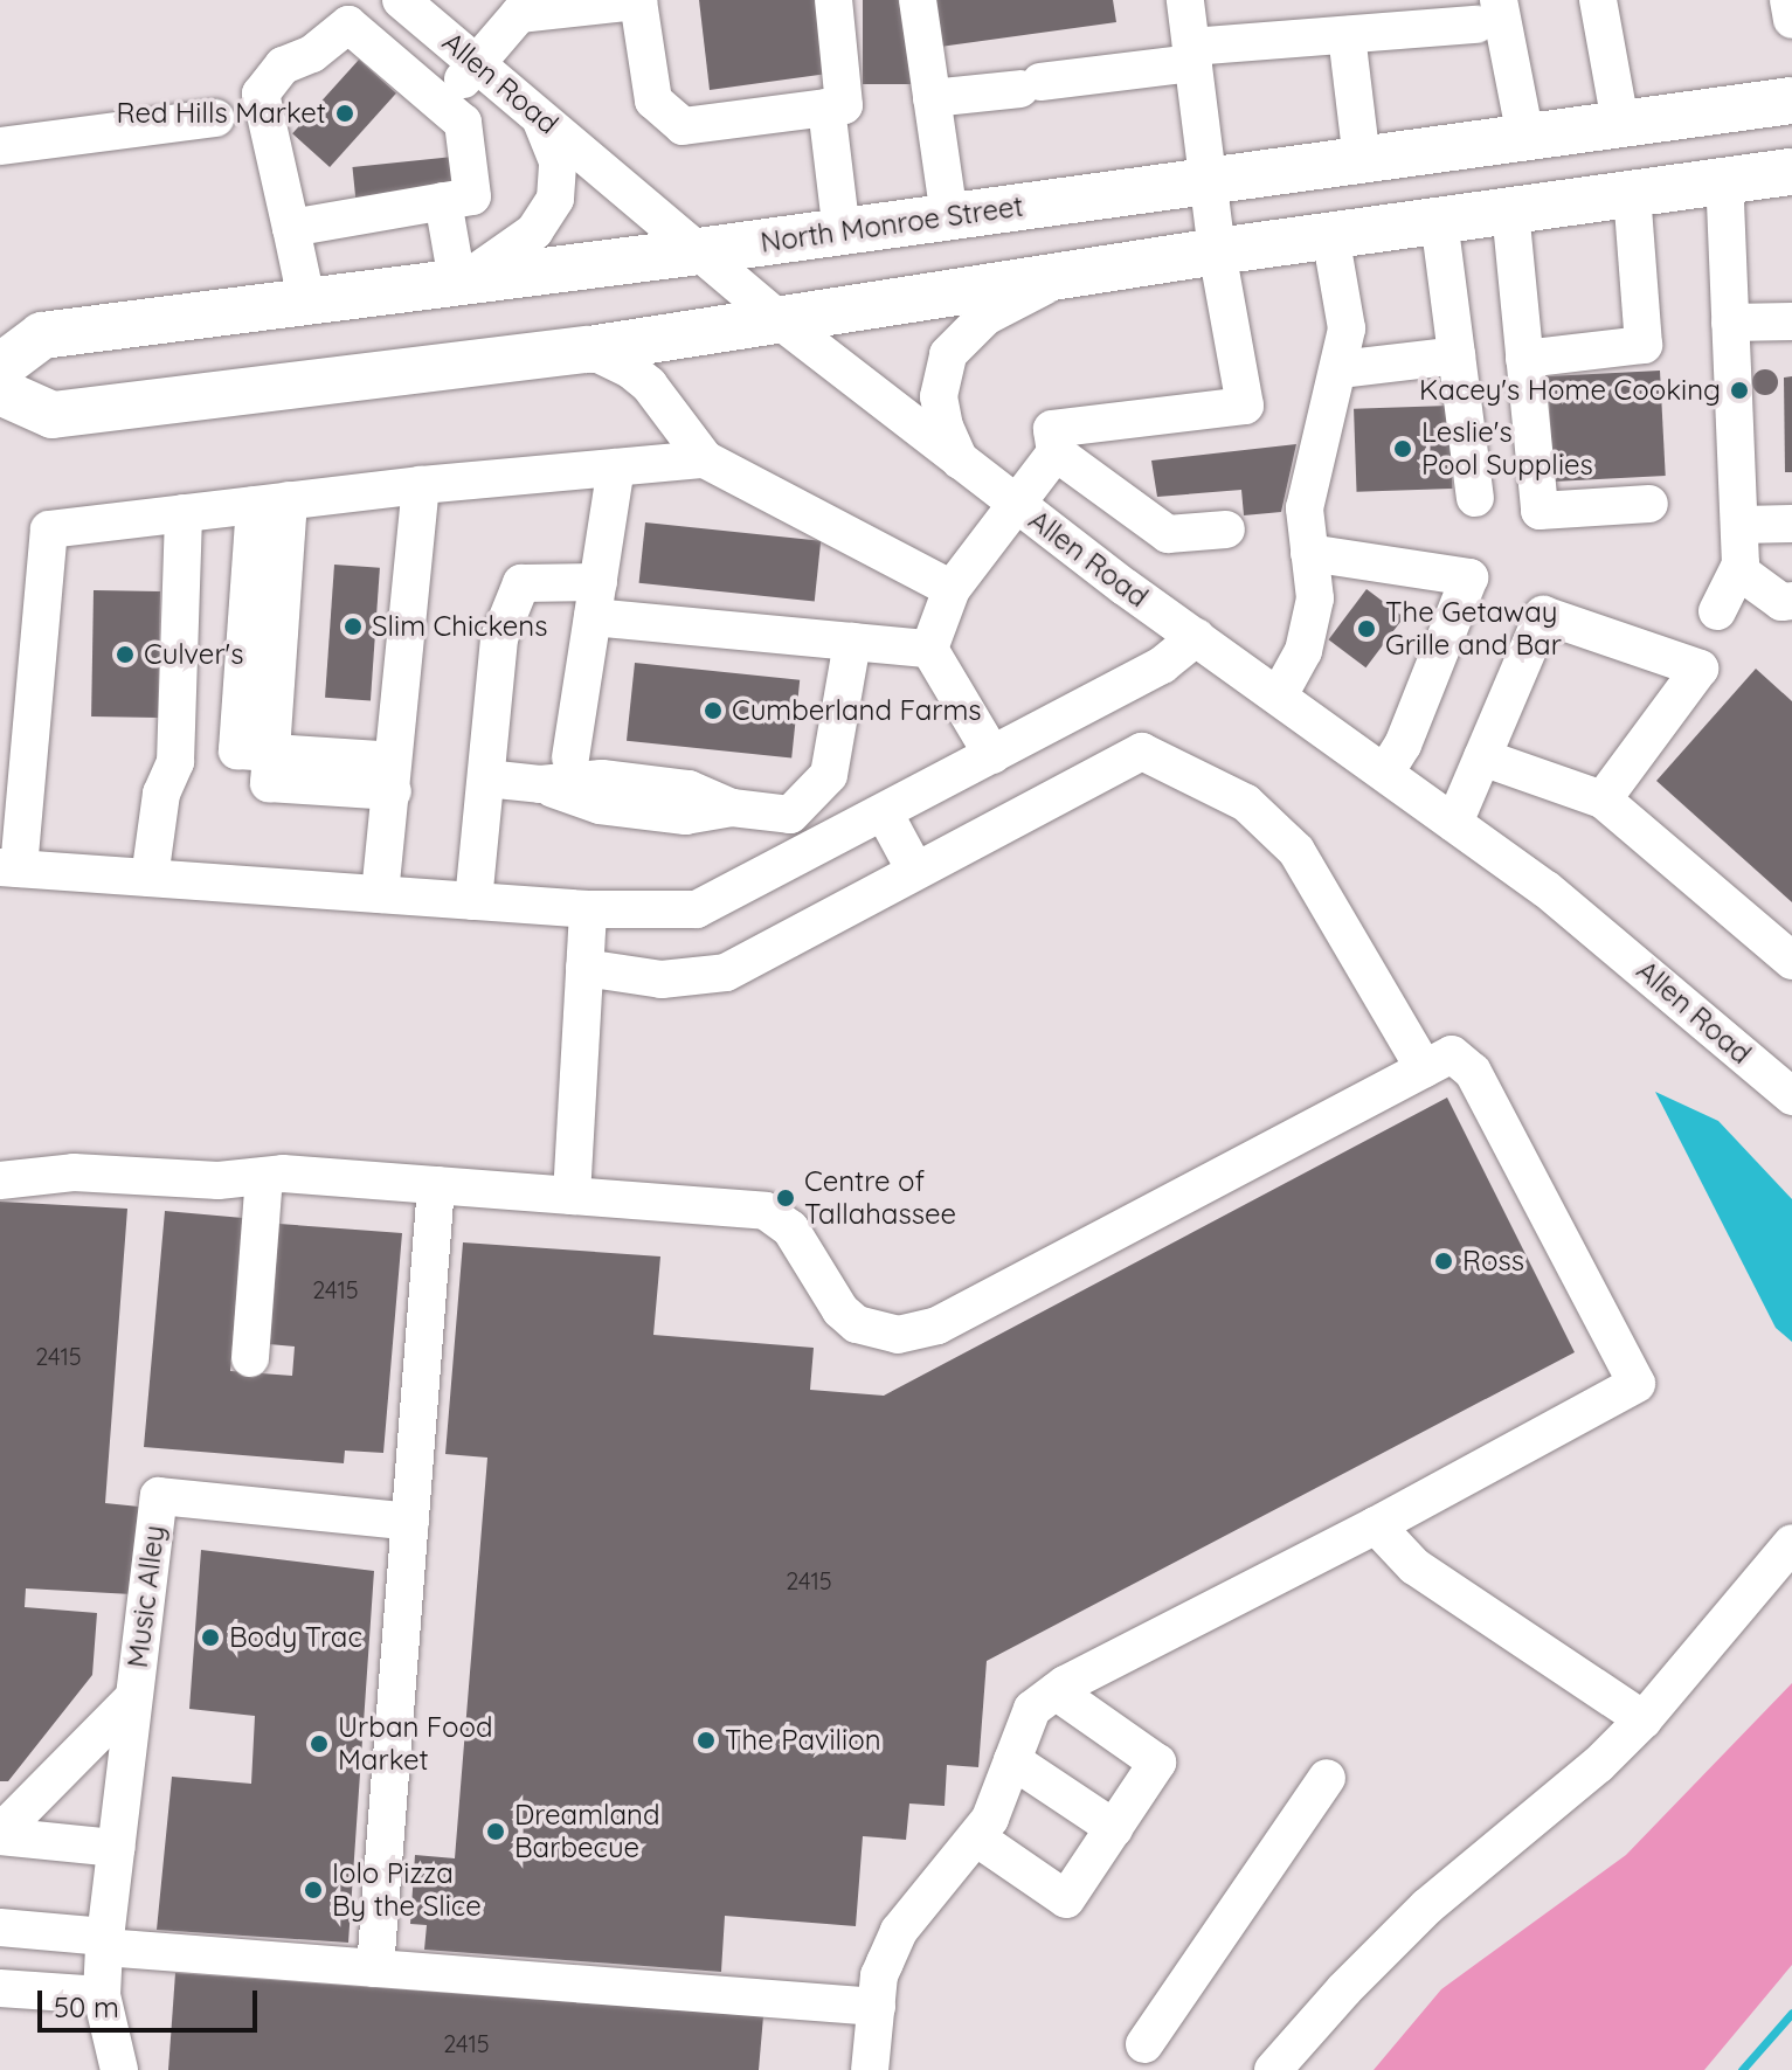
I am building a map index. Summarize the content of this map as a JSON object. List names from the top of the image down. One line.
{"streets":{"main road":["North Monroe Street"],"street":["Allen Road","Music Alley"]},"crossings":[["Allen Road","North Monroe Street"]],"places":["Red Hills Market","Kacey's Home Cooking","Leslie's Pool Supplies","Slim Chickens","The Getaway Grille and Bar","Culver's","Cumberland Farms","Centre of Tallahassee","Ross","Body Trac","The Pavilion","Urban Food Market","Dreamland Barbecue","Iolo Pizza By the Slice"],"house_numbers":["2415","2415","2415","2415"],"scale_bar":"50 m"}
